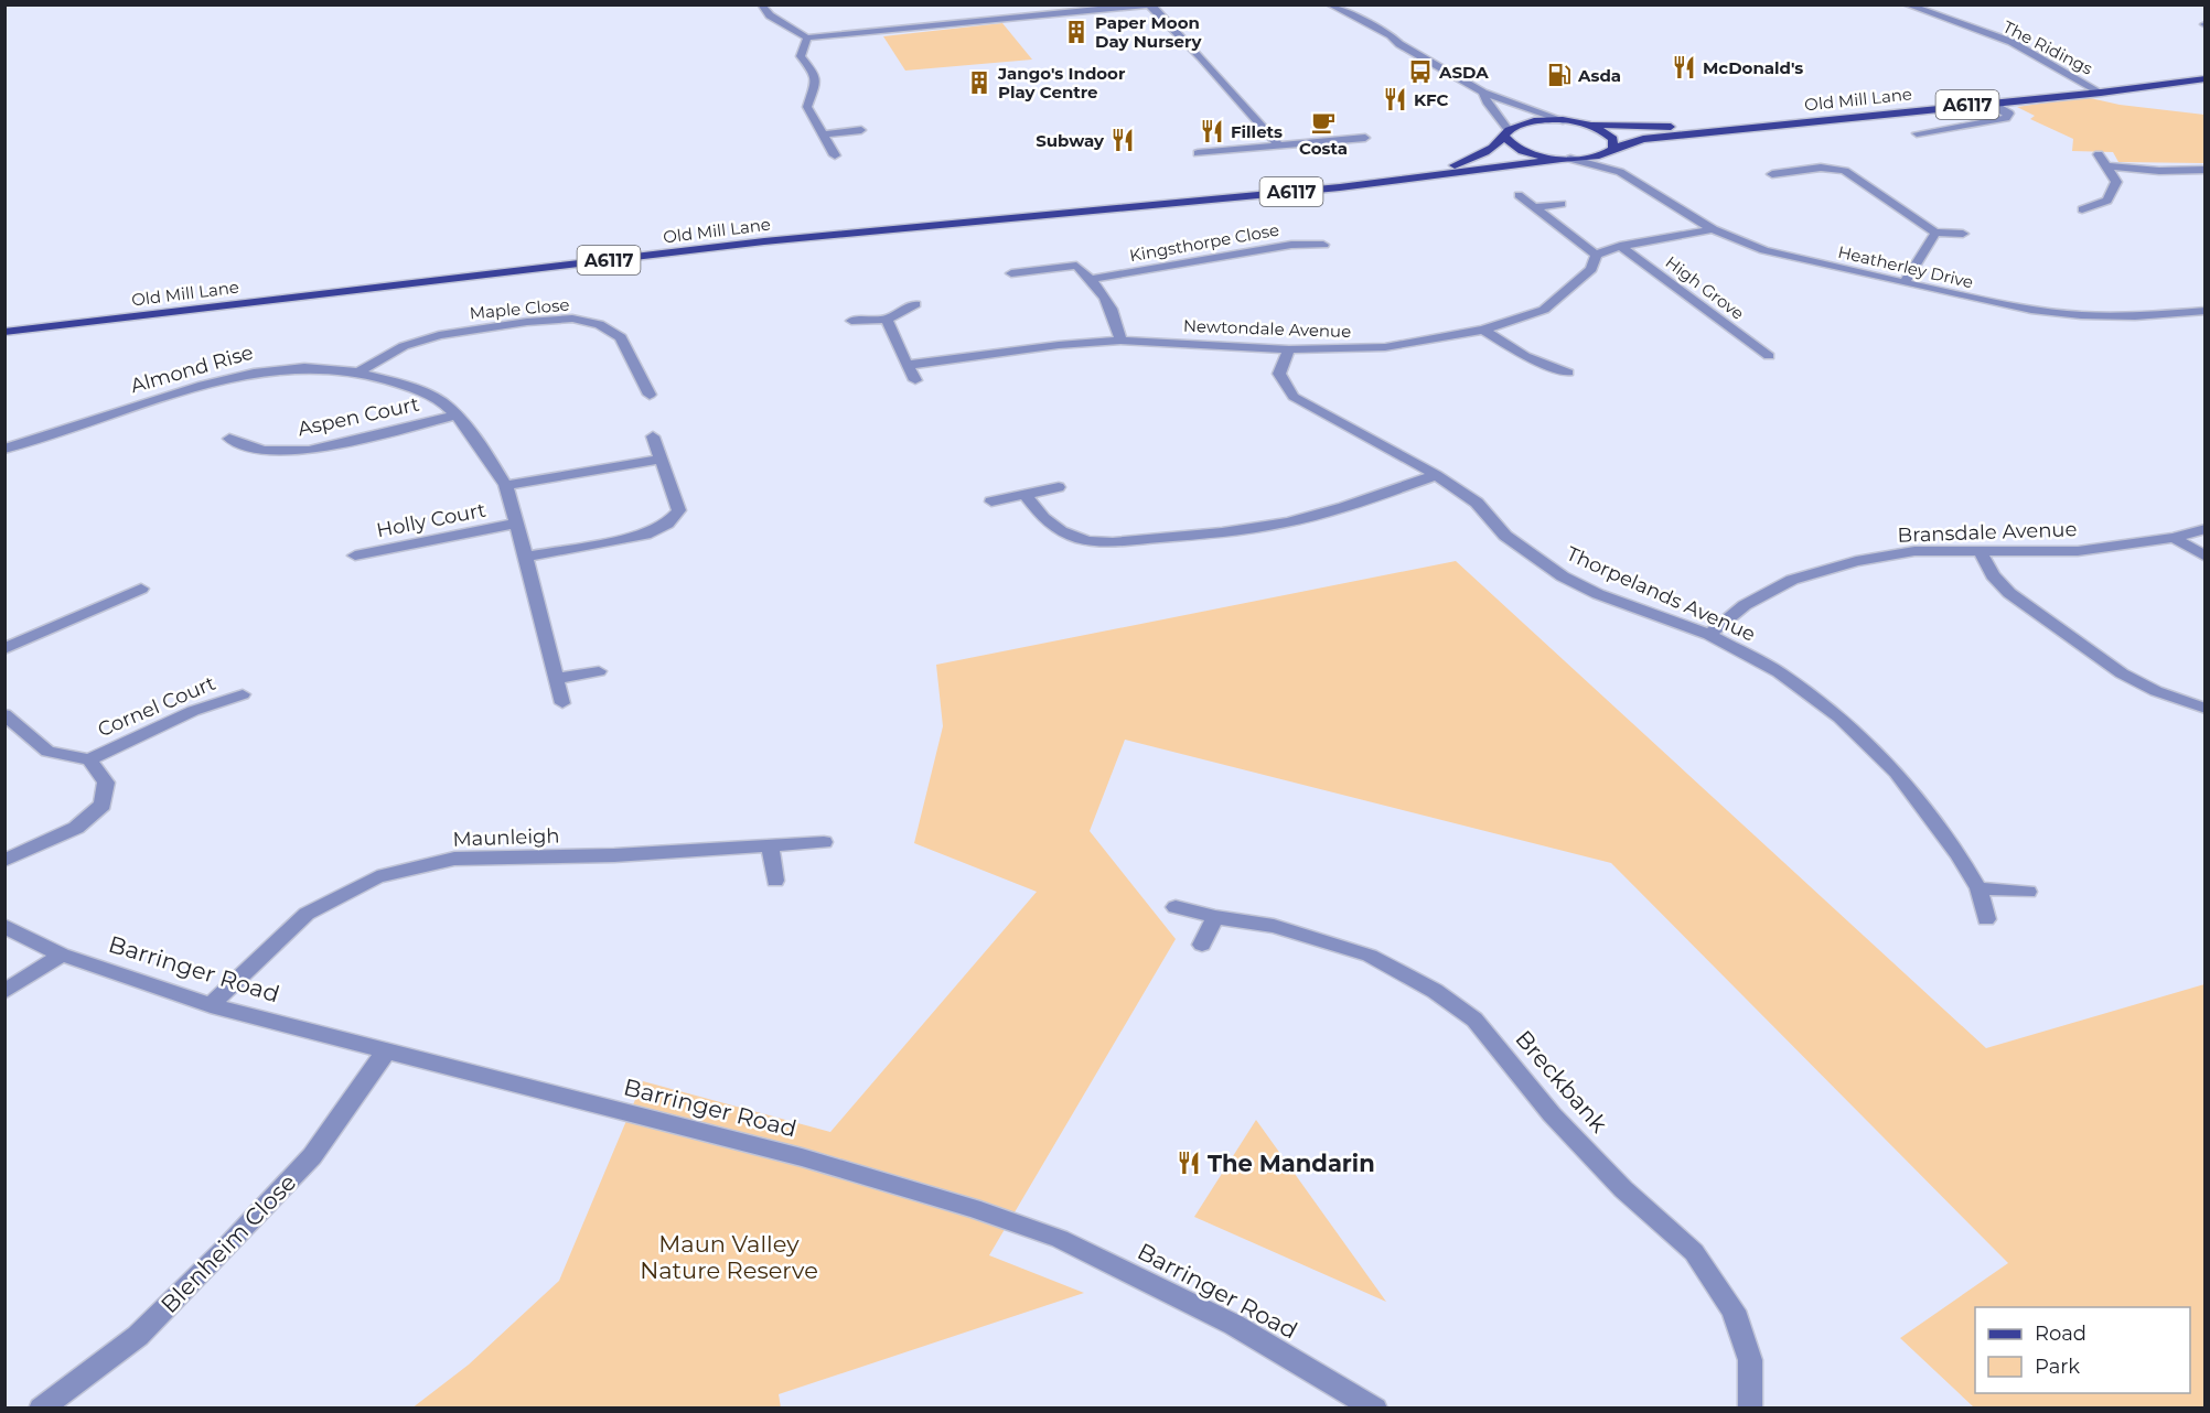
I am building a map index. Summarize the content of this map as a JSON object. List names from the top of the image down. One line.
{"streets":{"main road":["Old Mill Lane","A6117"],"street":["The Ridings","Kingsthorpe Close","Heatherley Drive","High Grove","Maple Close","Newtondale Avenue","Almond Rise","Aspen Court","Holly Court","Bransdale Avenue","Thorpelands Avenue","Cornel Court","Maunleigh","Barringer Road","Breckbank","Blenheim Close"]},"crossings":[["The Ridings","Old Mill Lane"],["Old Mill Lane","Heatherley Drive"],["Maple Close","Almond Rise"],["Newtondale Avenue","Thorpelands Avenue"],["Almond Rise","Aspen Court"],["Almond Rise","Holly Court"],["Bransdale Avenue","Thorpelands Avenue"],["Maunleigh","Barringer Road"],["Barringer Road","Blenheim Close"]],"parks":["Maun Valley Nature Reserve"],"places":{"building":["Paper Moon Day Nursery","Jango's Indoor Play Centre"],"restaurant":["McDonald's","KFC","Fillets","Subway","The Mandarin"],"bus stop":["ASDA"],"fuel station":["Asda"],"cafe":["Costa"]},"legend":["Road","Park"]}
